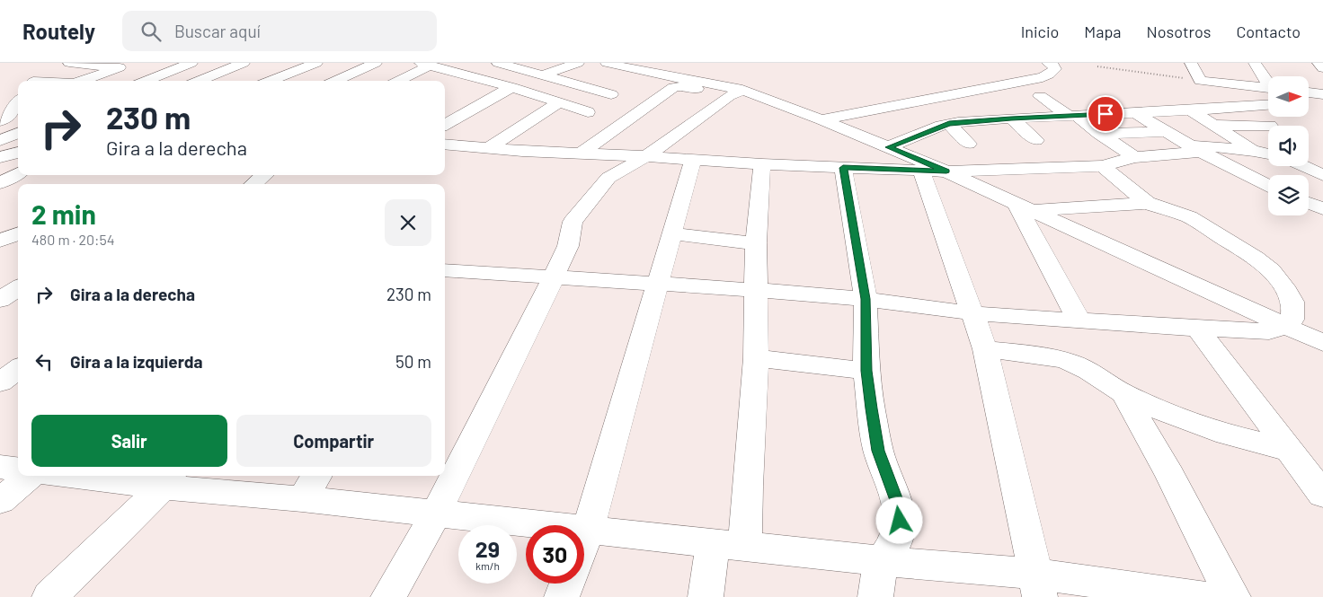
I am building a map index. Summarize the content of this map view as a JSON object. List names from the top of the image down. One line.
{"north":"right","page":{"header":"Routely","search":"Buscar aquí","nav":["Inicio","Mapa","Nosotros","Contacto"],"turn":["230 m","Gira a la derecha"],"heading":["2 min","480 m · 20:54"],"list":[{"name":"Gira a la derecha","value":"230 m"},{"name":"Gira a la izquierda","value":"50 m"}],"buttons":["Salir","Compartir"],"speed":"29 km/h","limit":"30"}}
